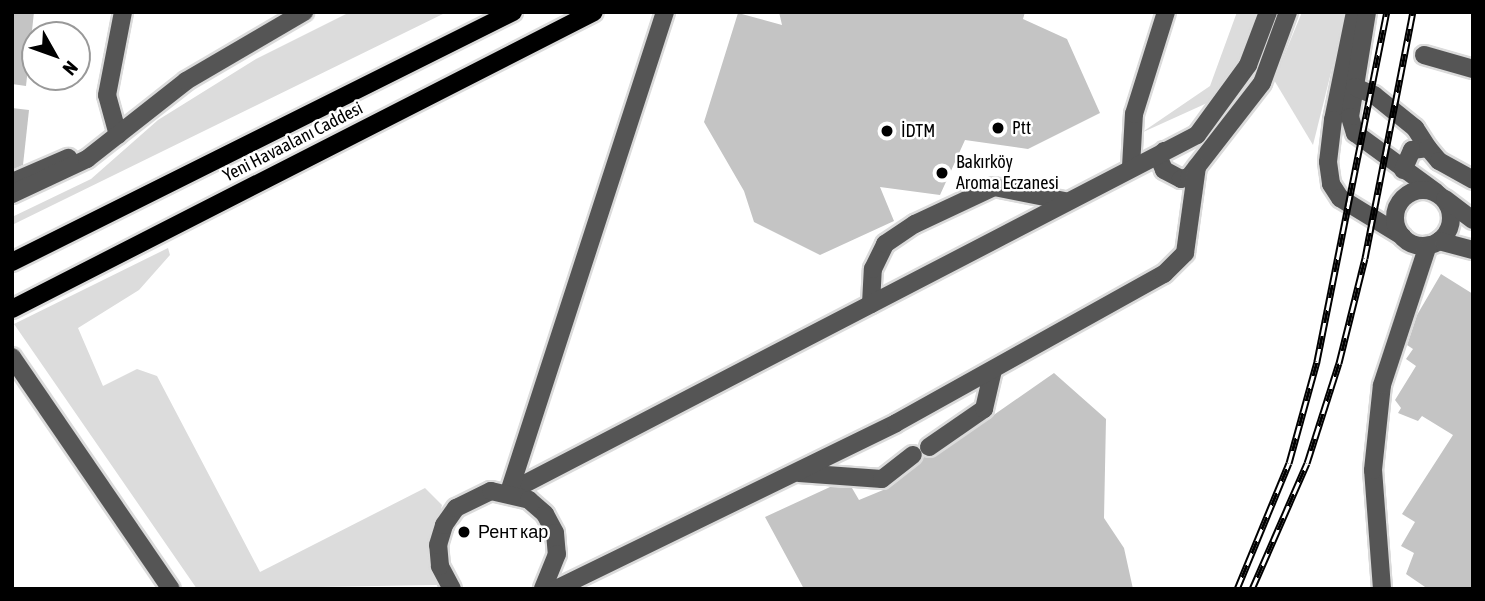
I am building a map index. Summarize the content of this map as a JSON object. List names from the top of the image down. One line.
{"streets":{"main road":["Yeni Havaalanı Caddesi"]},"places":["Ptt","İDTM","Bakırköy Aroma Eczanesi","Рент кар"],"north":"bottom right"}
